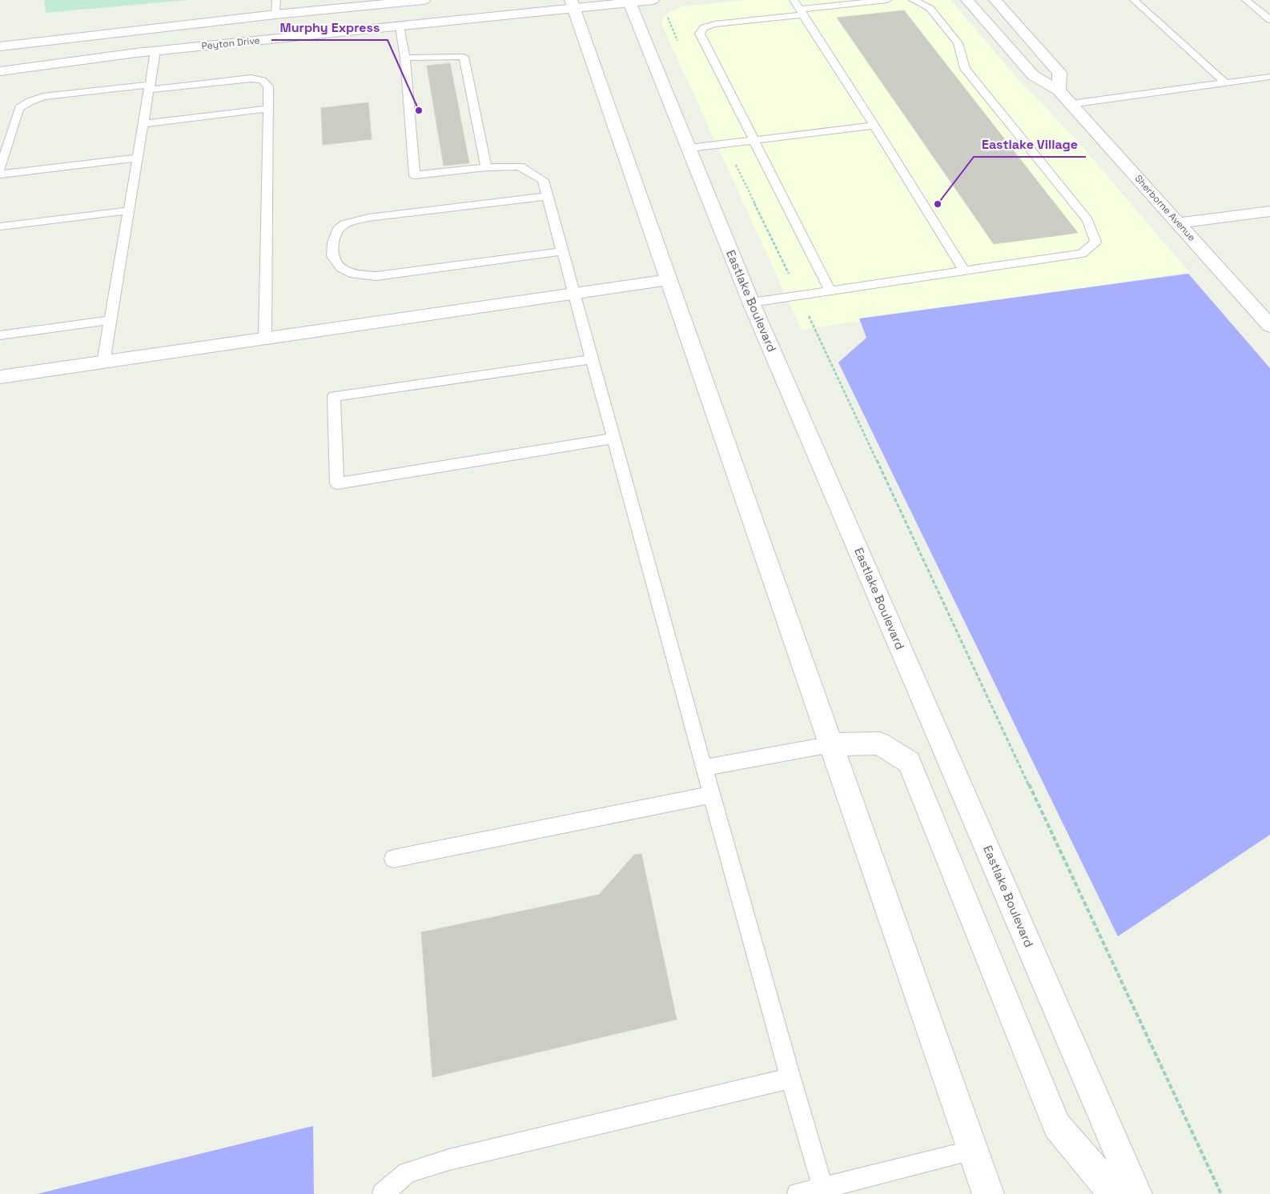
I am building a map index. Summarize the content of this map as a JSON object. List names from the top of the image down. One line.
{"streets":{"street":["Peyton Drive","Sherborne Avenue","Eastlake Boulevard"]},"crossings":[["Peyton Drive","Eastlake Boulevard"]],"places":["Murphy Express","Eastlake Village"]}
